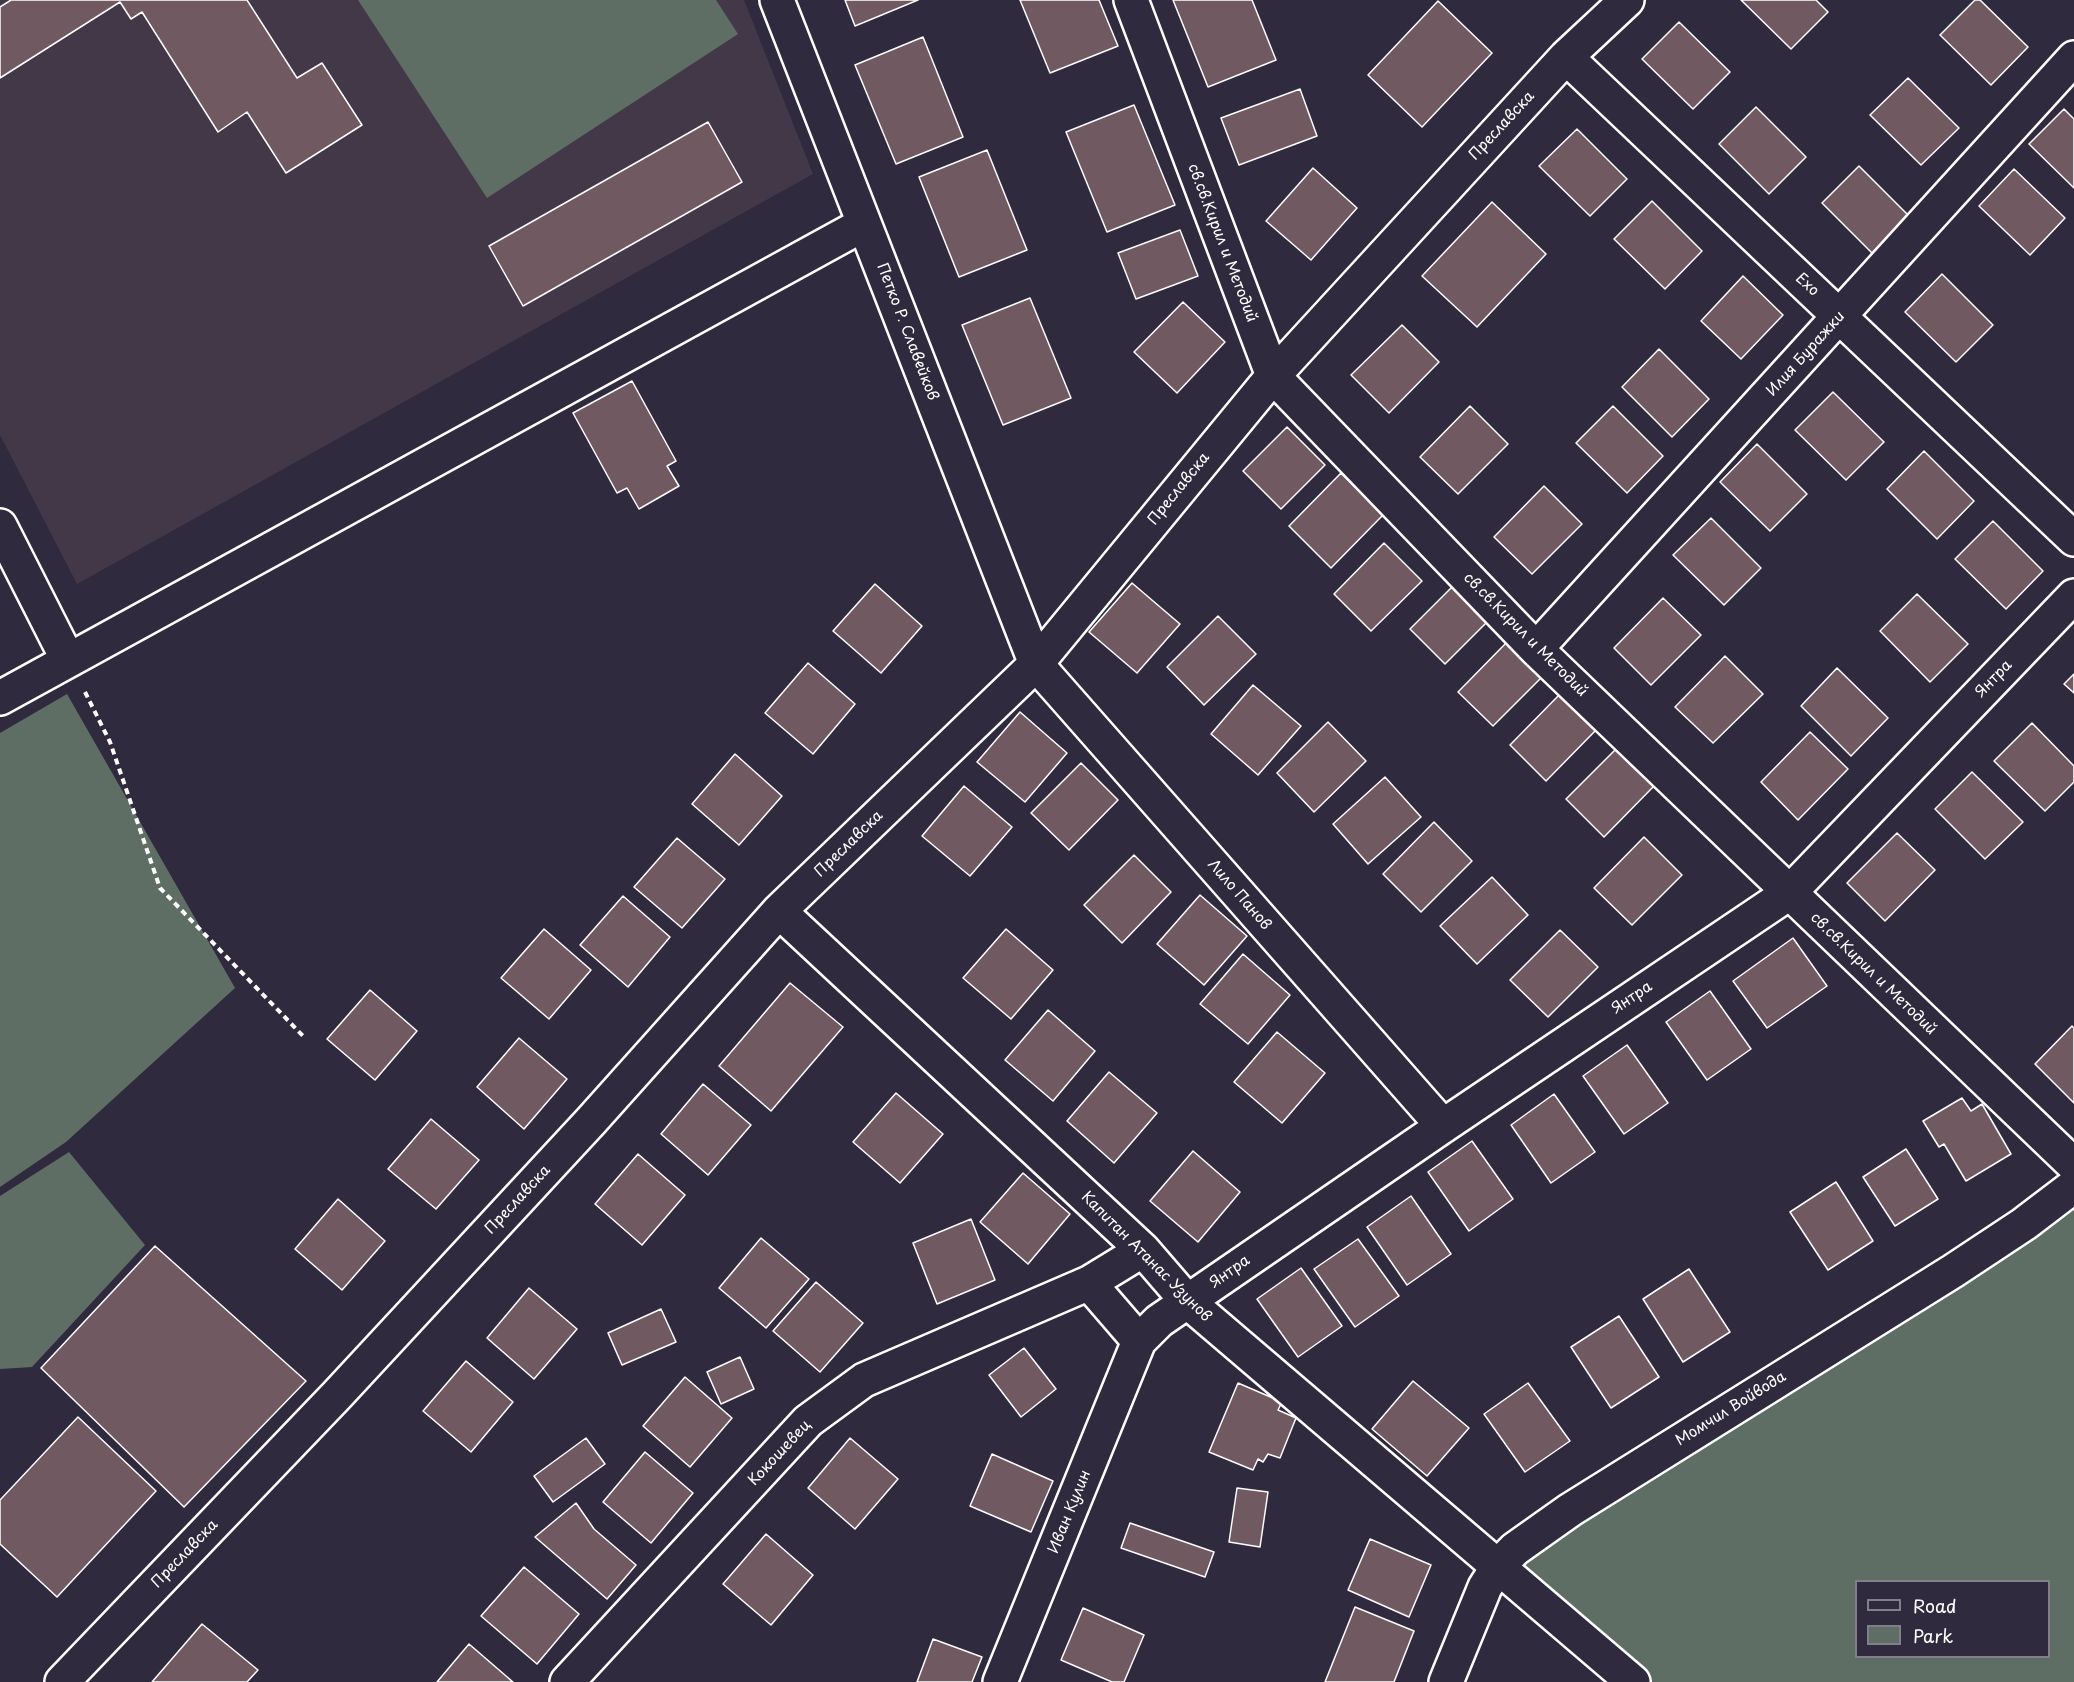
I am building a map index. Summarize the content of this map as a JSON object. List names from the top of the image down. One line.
{"streets":{"street":["Преславска","св.св.Кирил и Методий","Ехо","Петко Р. Славейков","Илия Буражки","Янтра","Лило Панов","Капитан Атанас Узунов","Момчил Войвода","Кокошевец","Иван Кулин"]},"crossings":[["Преславска","св.св.Кирил и Методий"],["Преславска","Ехо"],["Преславска","Петко Р. Славейков"],["Преславска","Лило Панов"],["Преславска","Капитан Атанас Узунов"],["св.св.Кирил и Методий","Илия Буражки"],["св.св.Кирил и Методий","Янтра"],["Ехо","Илия Буражки"],["Петко Р. Славейков","Лило Панов"],["Янтра","Лило Панов"],["Янтра","Капитан Атанас Узунов"],["Янтра","Иван Кулин"],["Капитан Атанас Узунов","Момчил Войвода"],["Капитан Атанас Узунов","Кокошевец"]],"legend":["Road","Park"]}
